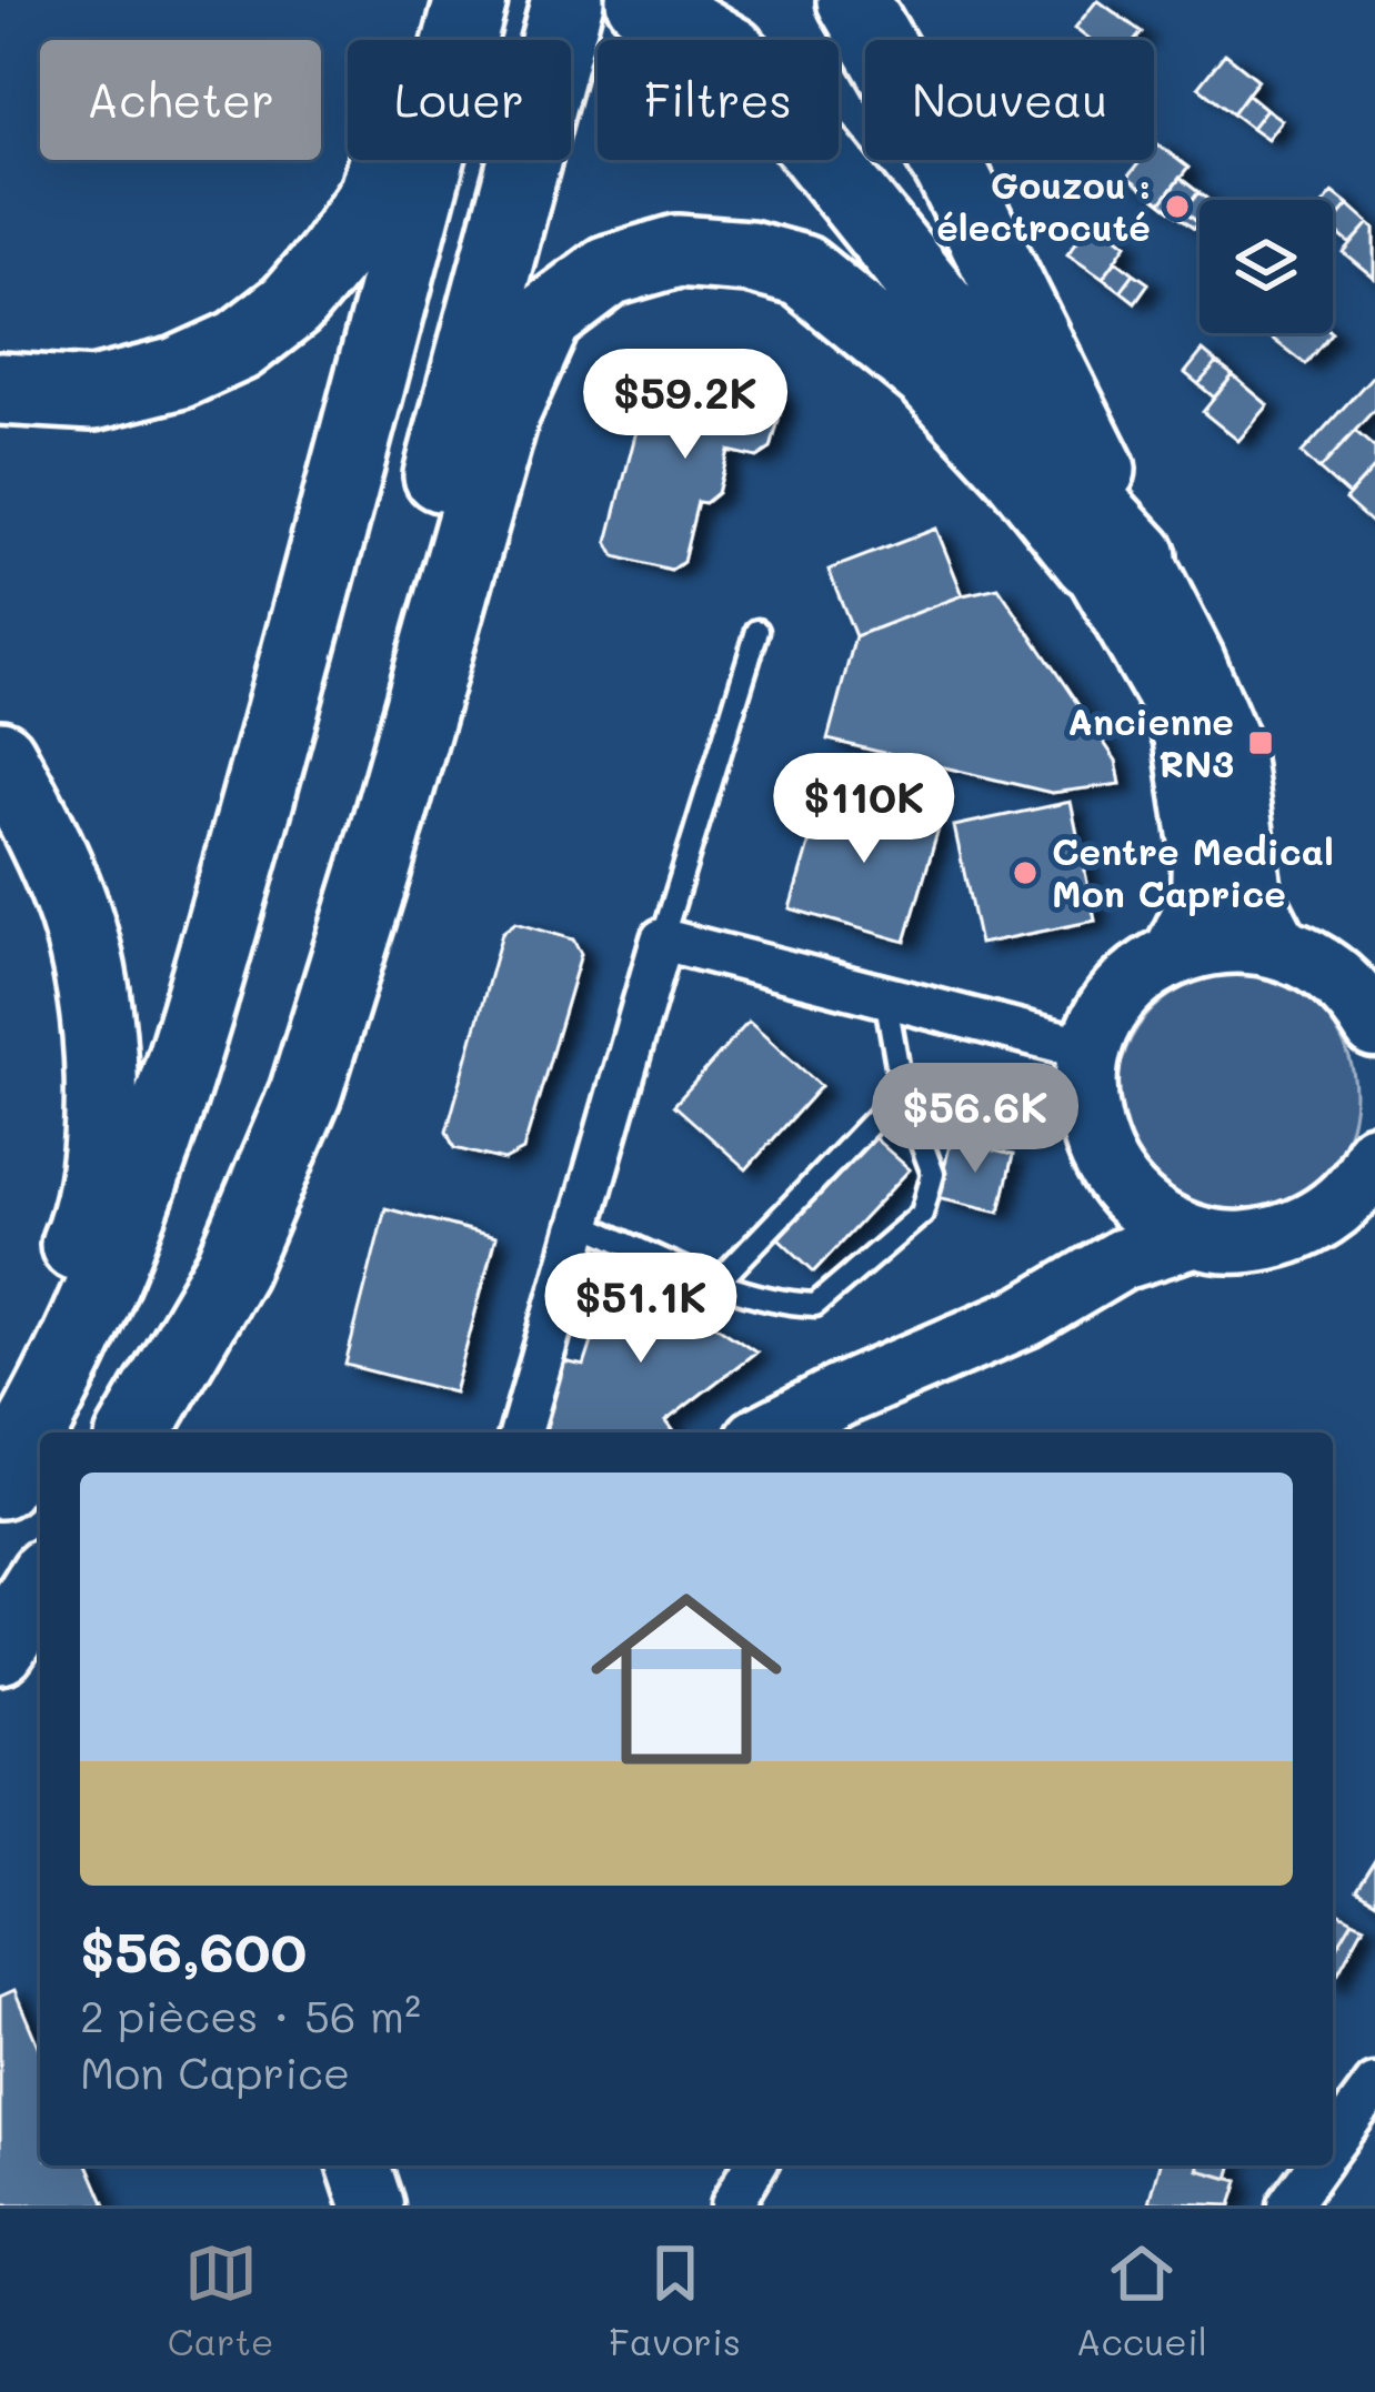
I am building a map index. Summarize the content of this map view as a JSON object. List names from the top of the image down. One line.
{"places":{"other":["Gouzou : électrocuté","Centre Medical Mon Caprice"],"transit":["Ancienne RN3"]},"page":{"chip":["Acheter","Louer","Filtres","Nouveau"],"price":["$59.2K","$110K","$56.6K","$51.1K"],"list":[{"name":"$56,600","note":"2 pièces · 56 m² · Mon Caprice"}],"tabs":["Carte","Favoris","Accueil"]}}
